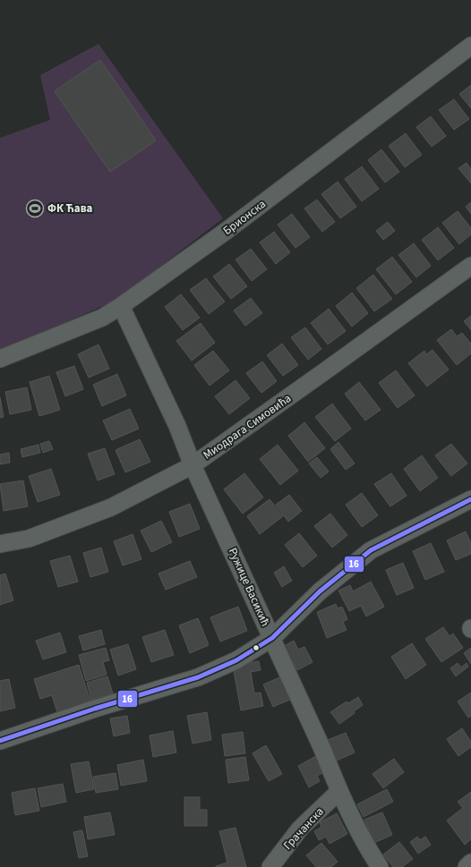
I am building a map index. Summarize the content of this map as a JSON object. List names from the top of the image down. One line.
{"streets":{"street":["Брионска","Миодрага Симовића","Ружице Васикић","Грачанска"]},"crossings":[["Брионска","Ружице Васикић"],["Миодрага Симовића","Ружице Васикић"],["Ружице Васикић","Грачанска"]],"places":{"sports":["ФК Ћава"]},"lines":["transit line 16"]}
